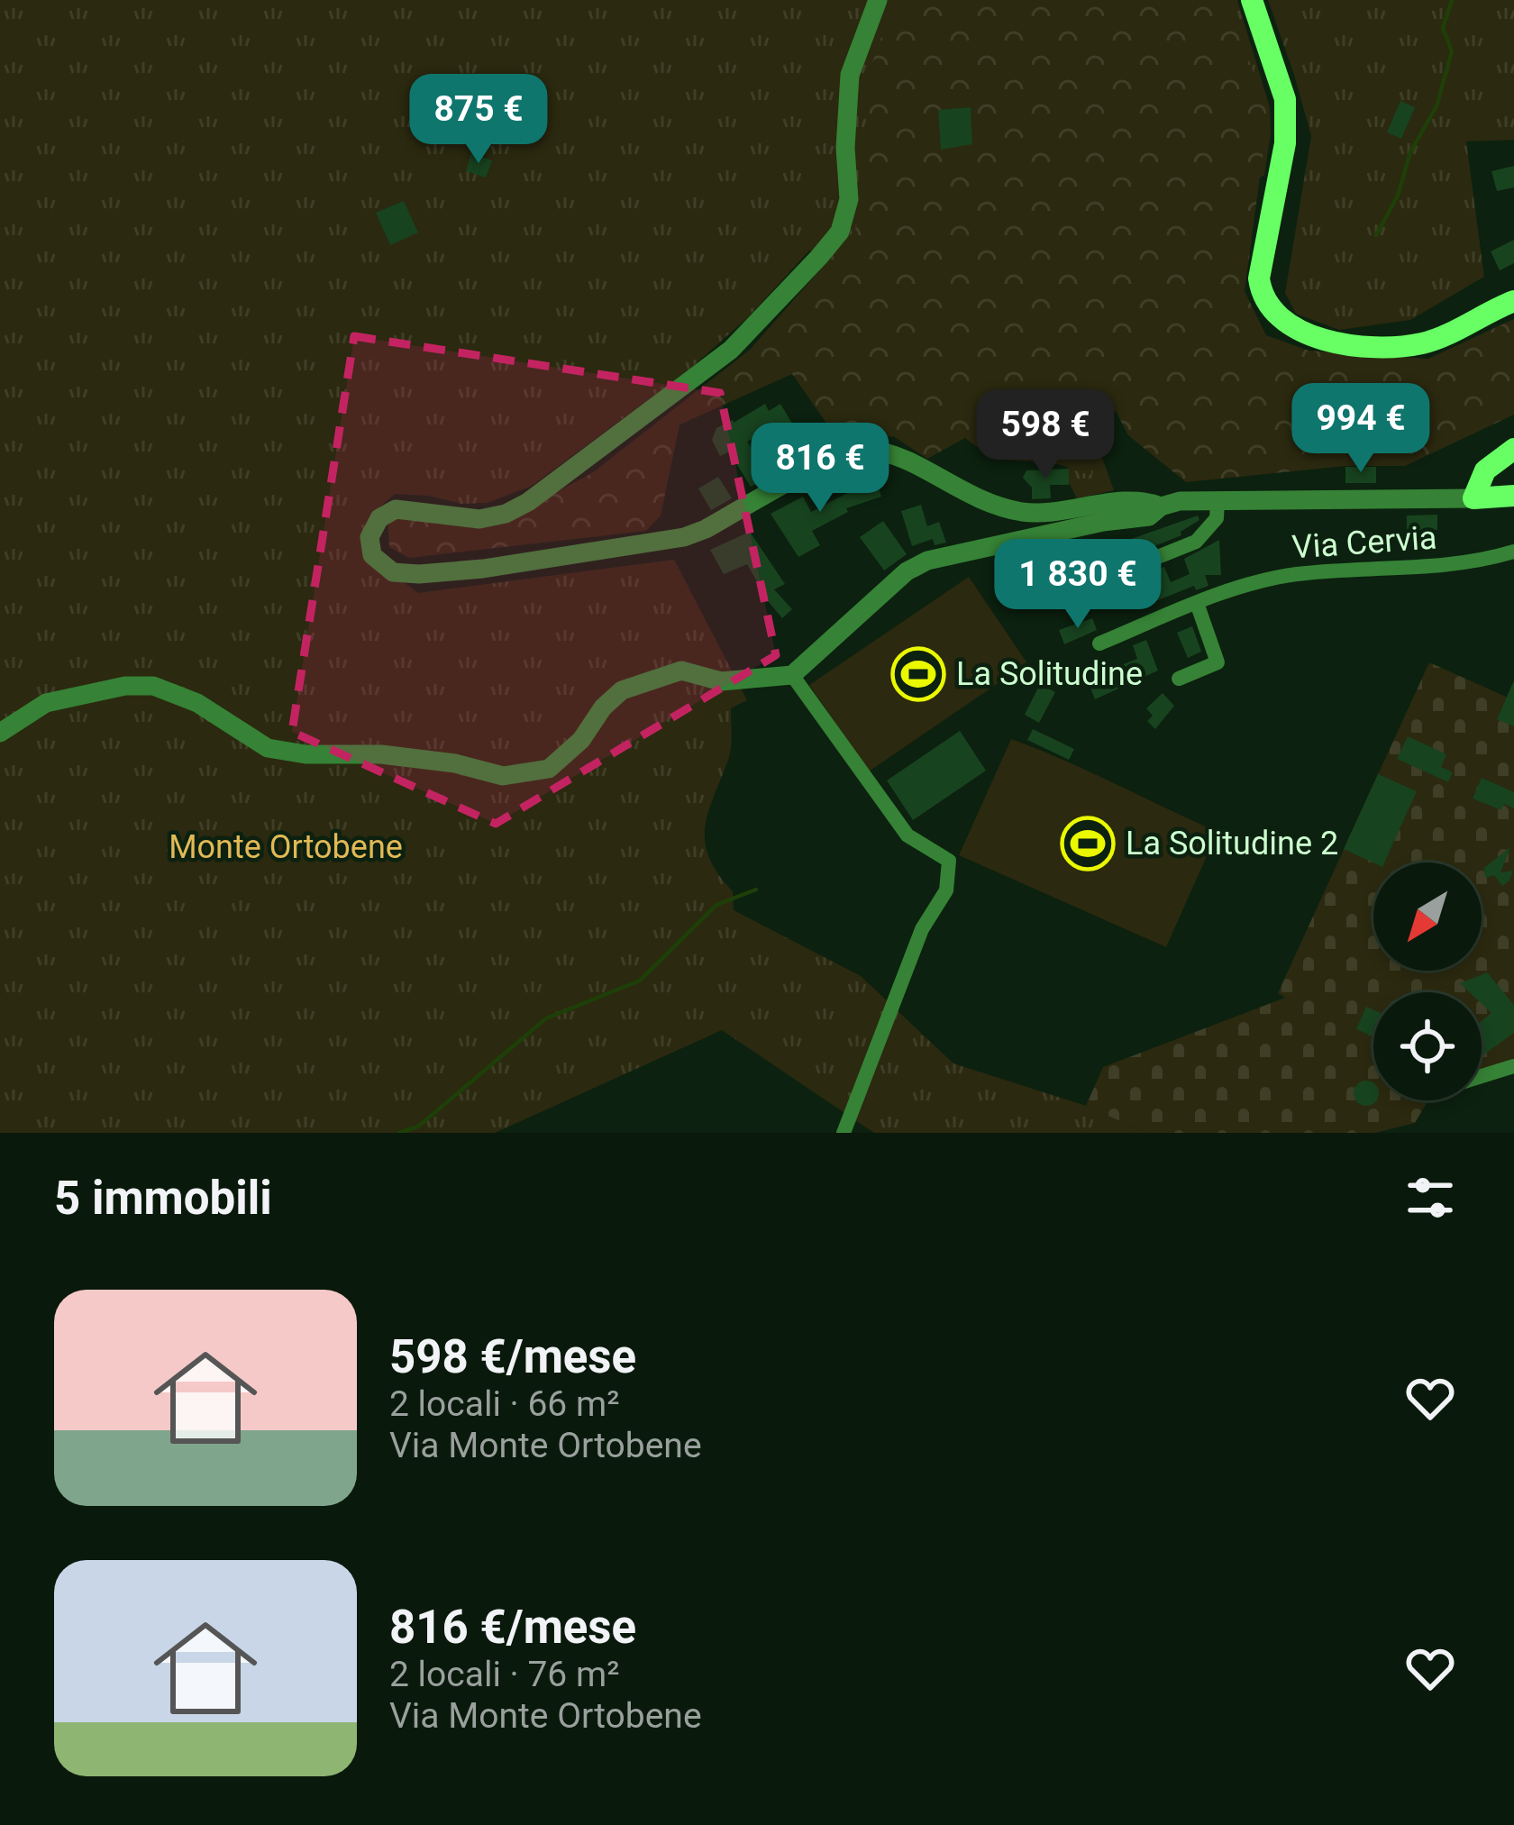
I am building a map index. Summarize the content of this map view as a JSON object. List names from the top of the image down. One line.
{"streets":{"street":["Via Cervia"]},"parks":["Monte Ortobene"],"places":{"sports":["La Solitudine","La Solitudine 2"]},"north":"bottom left","page":{"price":["875 €","994 €","598 €","816 €","1 830 €"],"heading":"5 immobili","list":[{"name":"598 €/mese","note":"2 locali · 66 m² · Via Monte Ortobene"},{"name":"816 €/mese","note":"2 locali · 76 m² · Via Monte Ortobene"}]}}
